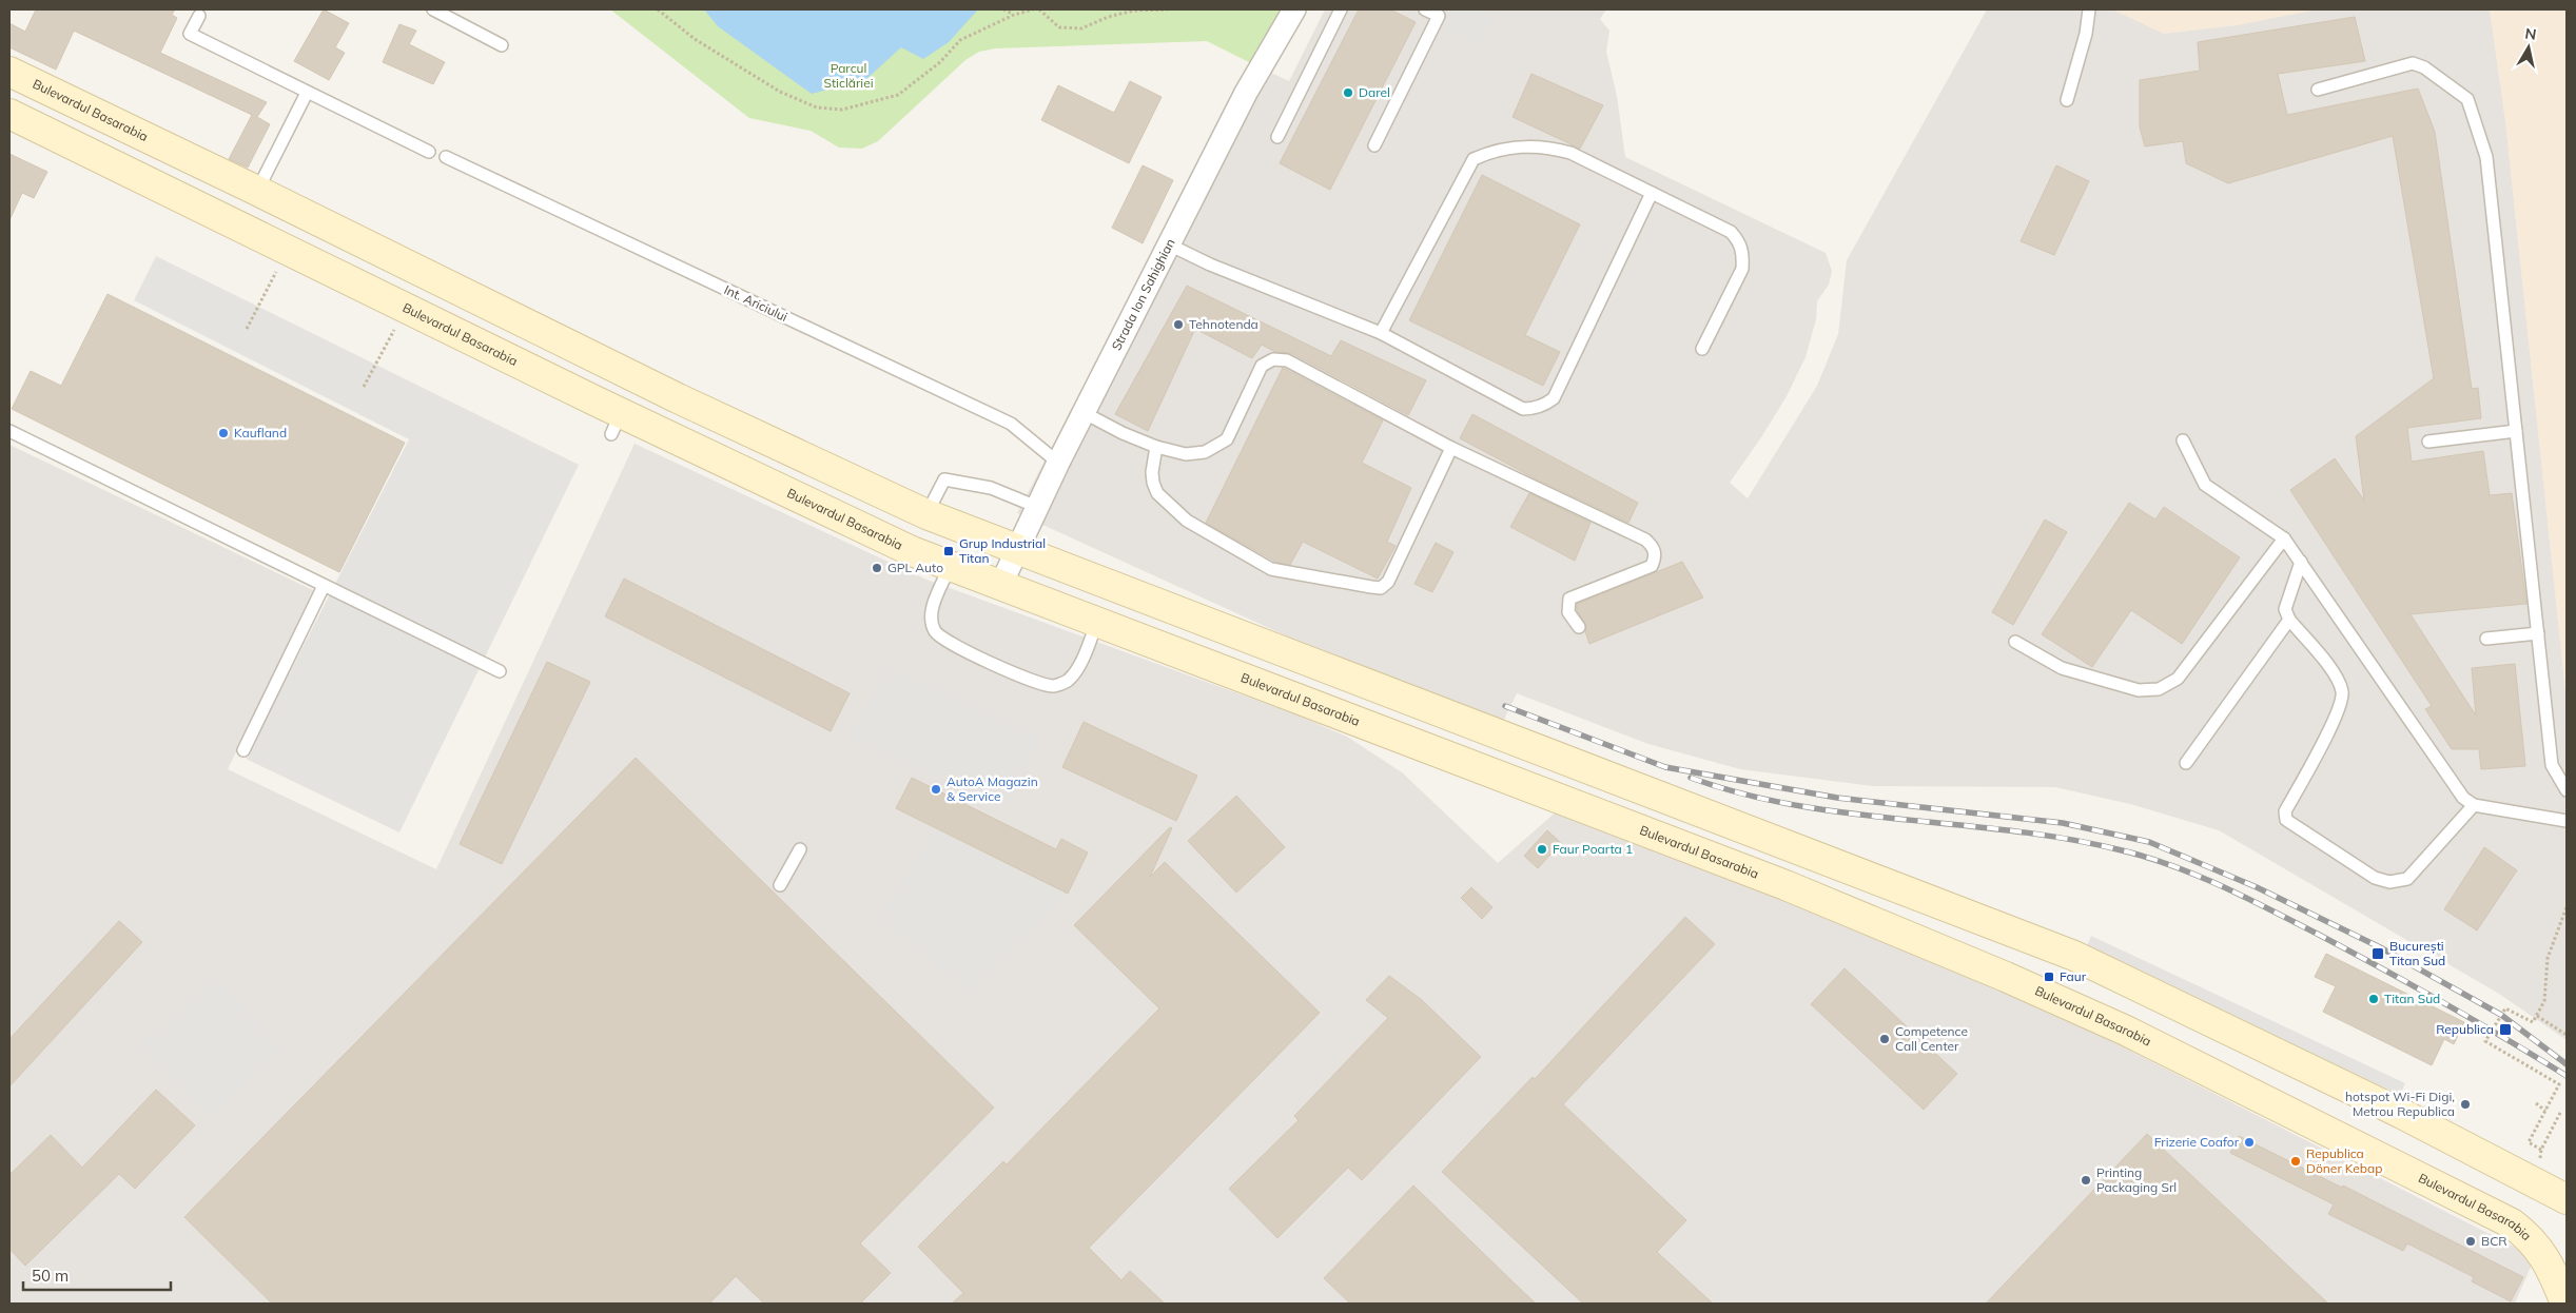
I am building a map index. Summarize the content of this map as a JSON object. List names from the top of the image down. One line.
{"streets":{"main road":["Bulevardul Basarabia"],"street":["Strada Ion Sahighian"],"lane":["Int. Ariciului"]},"crossings":[["Bulevardul Basarabia","Strada Ion Sahighian"],["Strada Ion Sahighian","Int. Ariciului"]],"parks":["Parcul Sticlăriei"],"places":{"other":["Darel","Tehnotenda","Kaufland","GPL Auto","AutoA Magazin & Service","Faur Poarta 1","Titan Sud","Competence Call Center","hotspot Wi-Fi Digi, Metrou Republica","Frizerie Coafor","Republica Döner Kebap","Printing Packaging Srl","BCR"],"transit":["Grup Industrial Titan","București Titan Sud","Faur","Republica"]},"scale_bar":"50 m","north":"top"}
